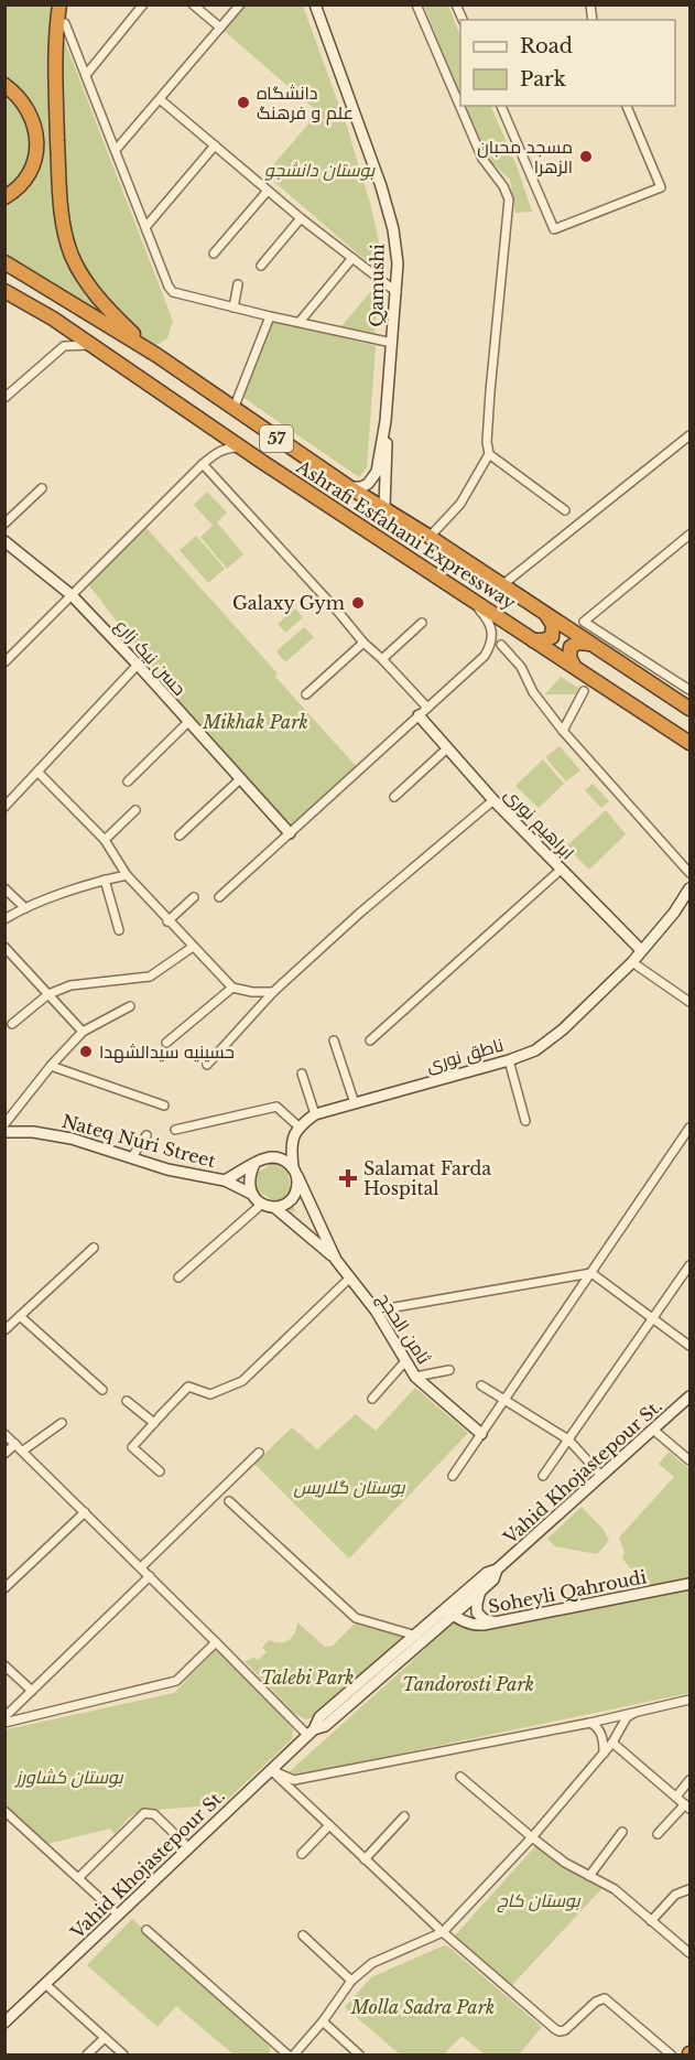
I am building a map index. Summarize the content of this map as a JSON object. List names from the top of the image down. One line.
{"streets":{"highway":["57","Ashrafi Esfahani Expressway"],"street":["Qamushi","حسن نیک زارع","ابراهیم نوری","ناطق نوری","Nateq Nuri Street","ثامن الحجج","Vahid Khojastepour St.","Soheyli Qahroudi"]},"crossings":[["ابراهیم نوری","ناطق نوری"],["Vahid Khojastepour St.","Soheyli Qahroudi"]],"parks":["بوستان دانشجو","Mikhak Park","بوستان گلاریس","Talebi Park","Tandorosti Park","بوستان کشاورز","بوستان کاج","Molla Sadra Park"],"places":{"other":["دانشگاه علم و فرهنگ","مسجد محبان الزهرا","Galaxy Gym","حسینیه سیدالشهدا"],"health":["Salamat Farda Hospital"]},"legend":["Road","Park"]}
